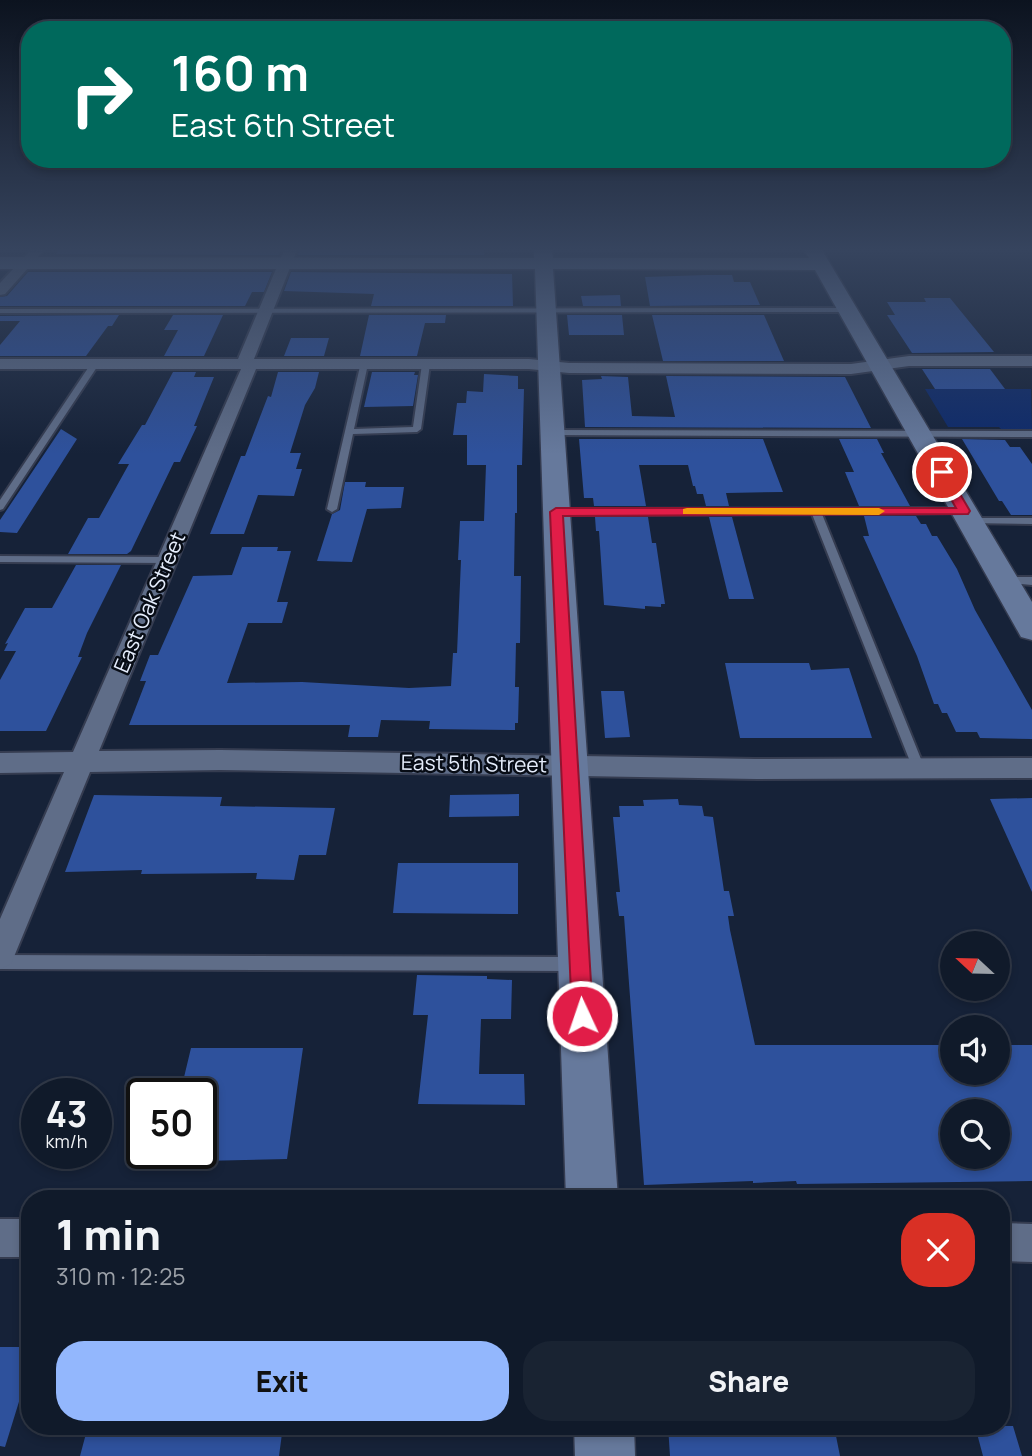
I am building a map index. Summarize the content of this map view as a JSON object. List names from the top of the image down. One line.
{"streets":{"street":["East Oak Street","East 5th Street"]},"crossings":[["East Oak Street","East 5th Street"]],"north":"left","page":{"turn":["160 m","East 6th Street"],"speed":"43 km/h","limit":"50","heading":["1 min","310 m · 12:25"],"buttons":["Exit","Share"]}}
